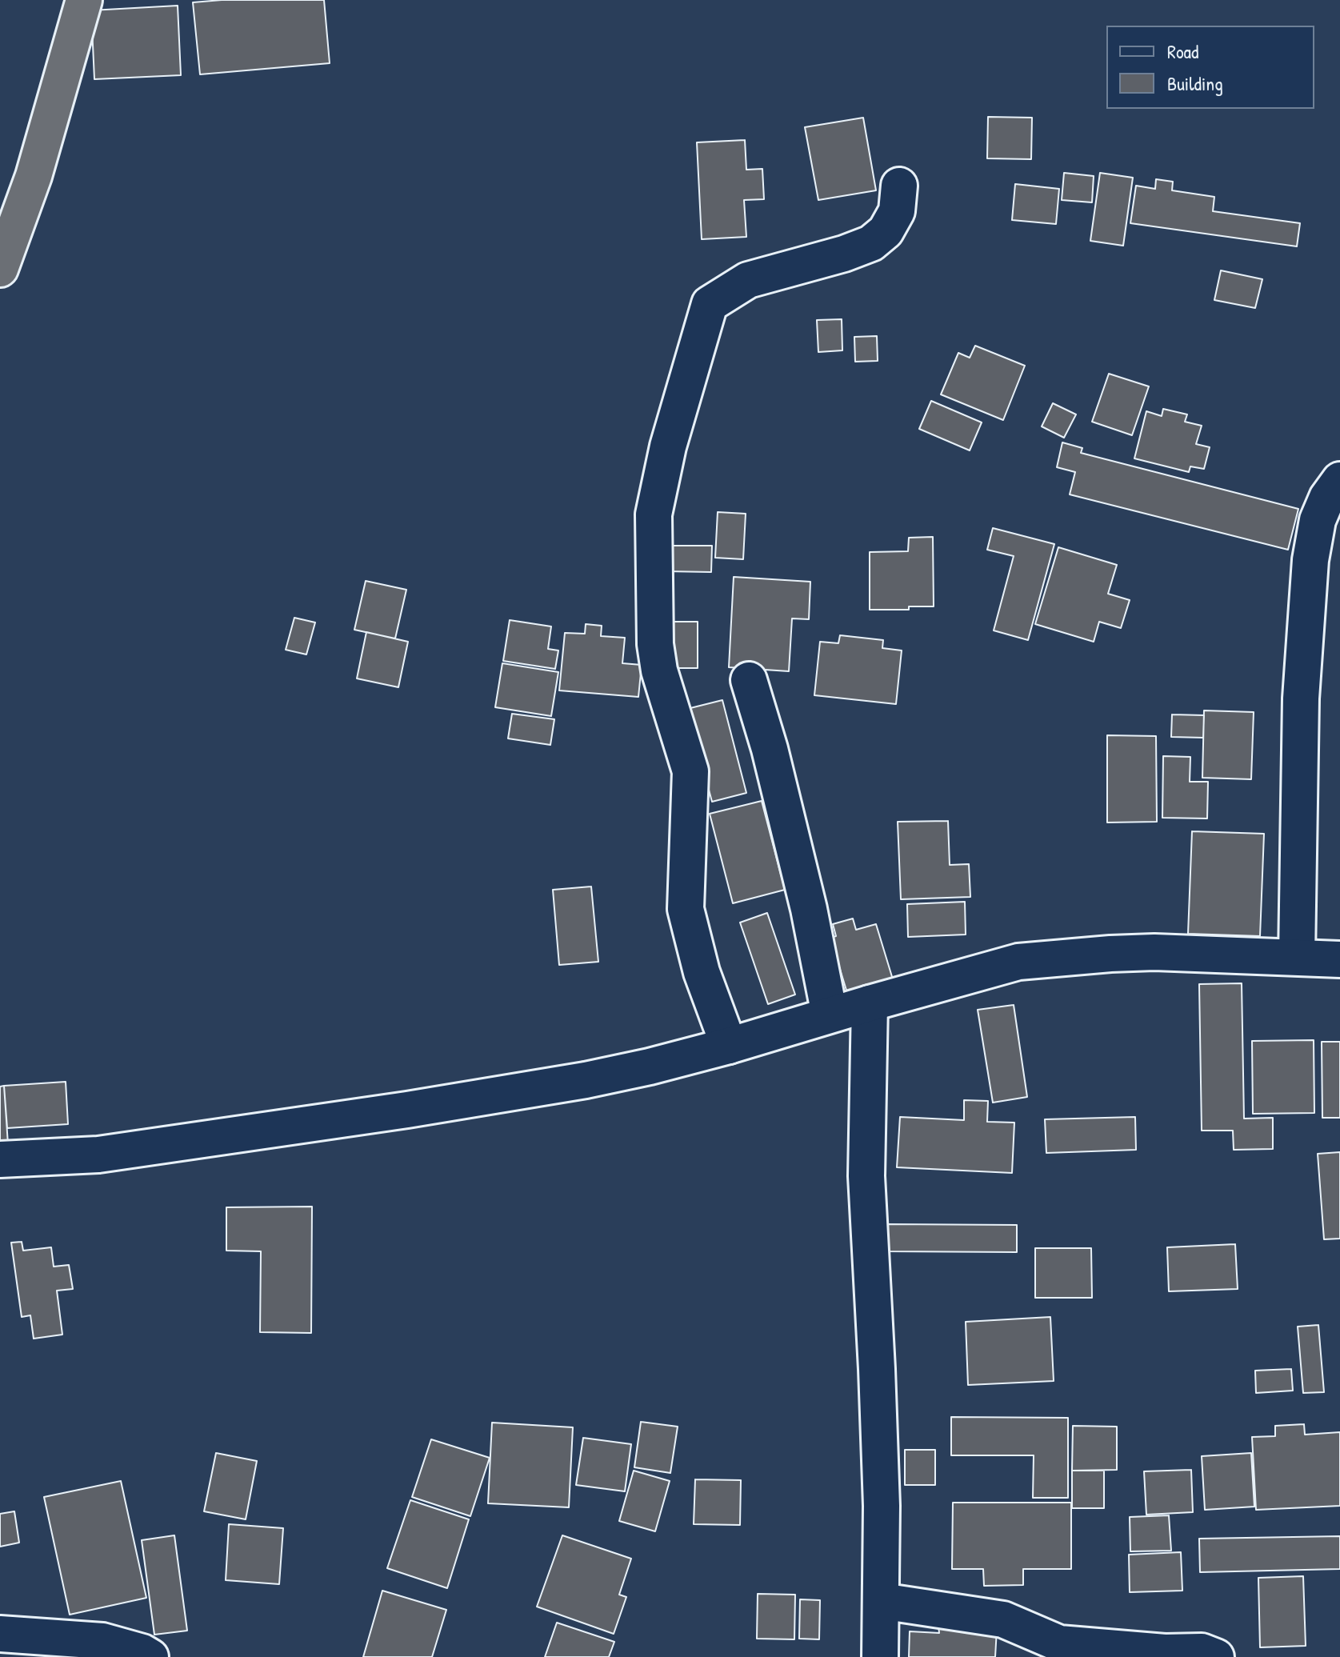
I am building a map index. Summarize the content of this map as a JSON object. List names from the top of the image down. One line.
{"legend":["Road","Building"]}
